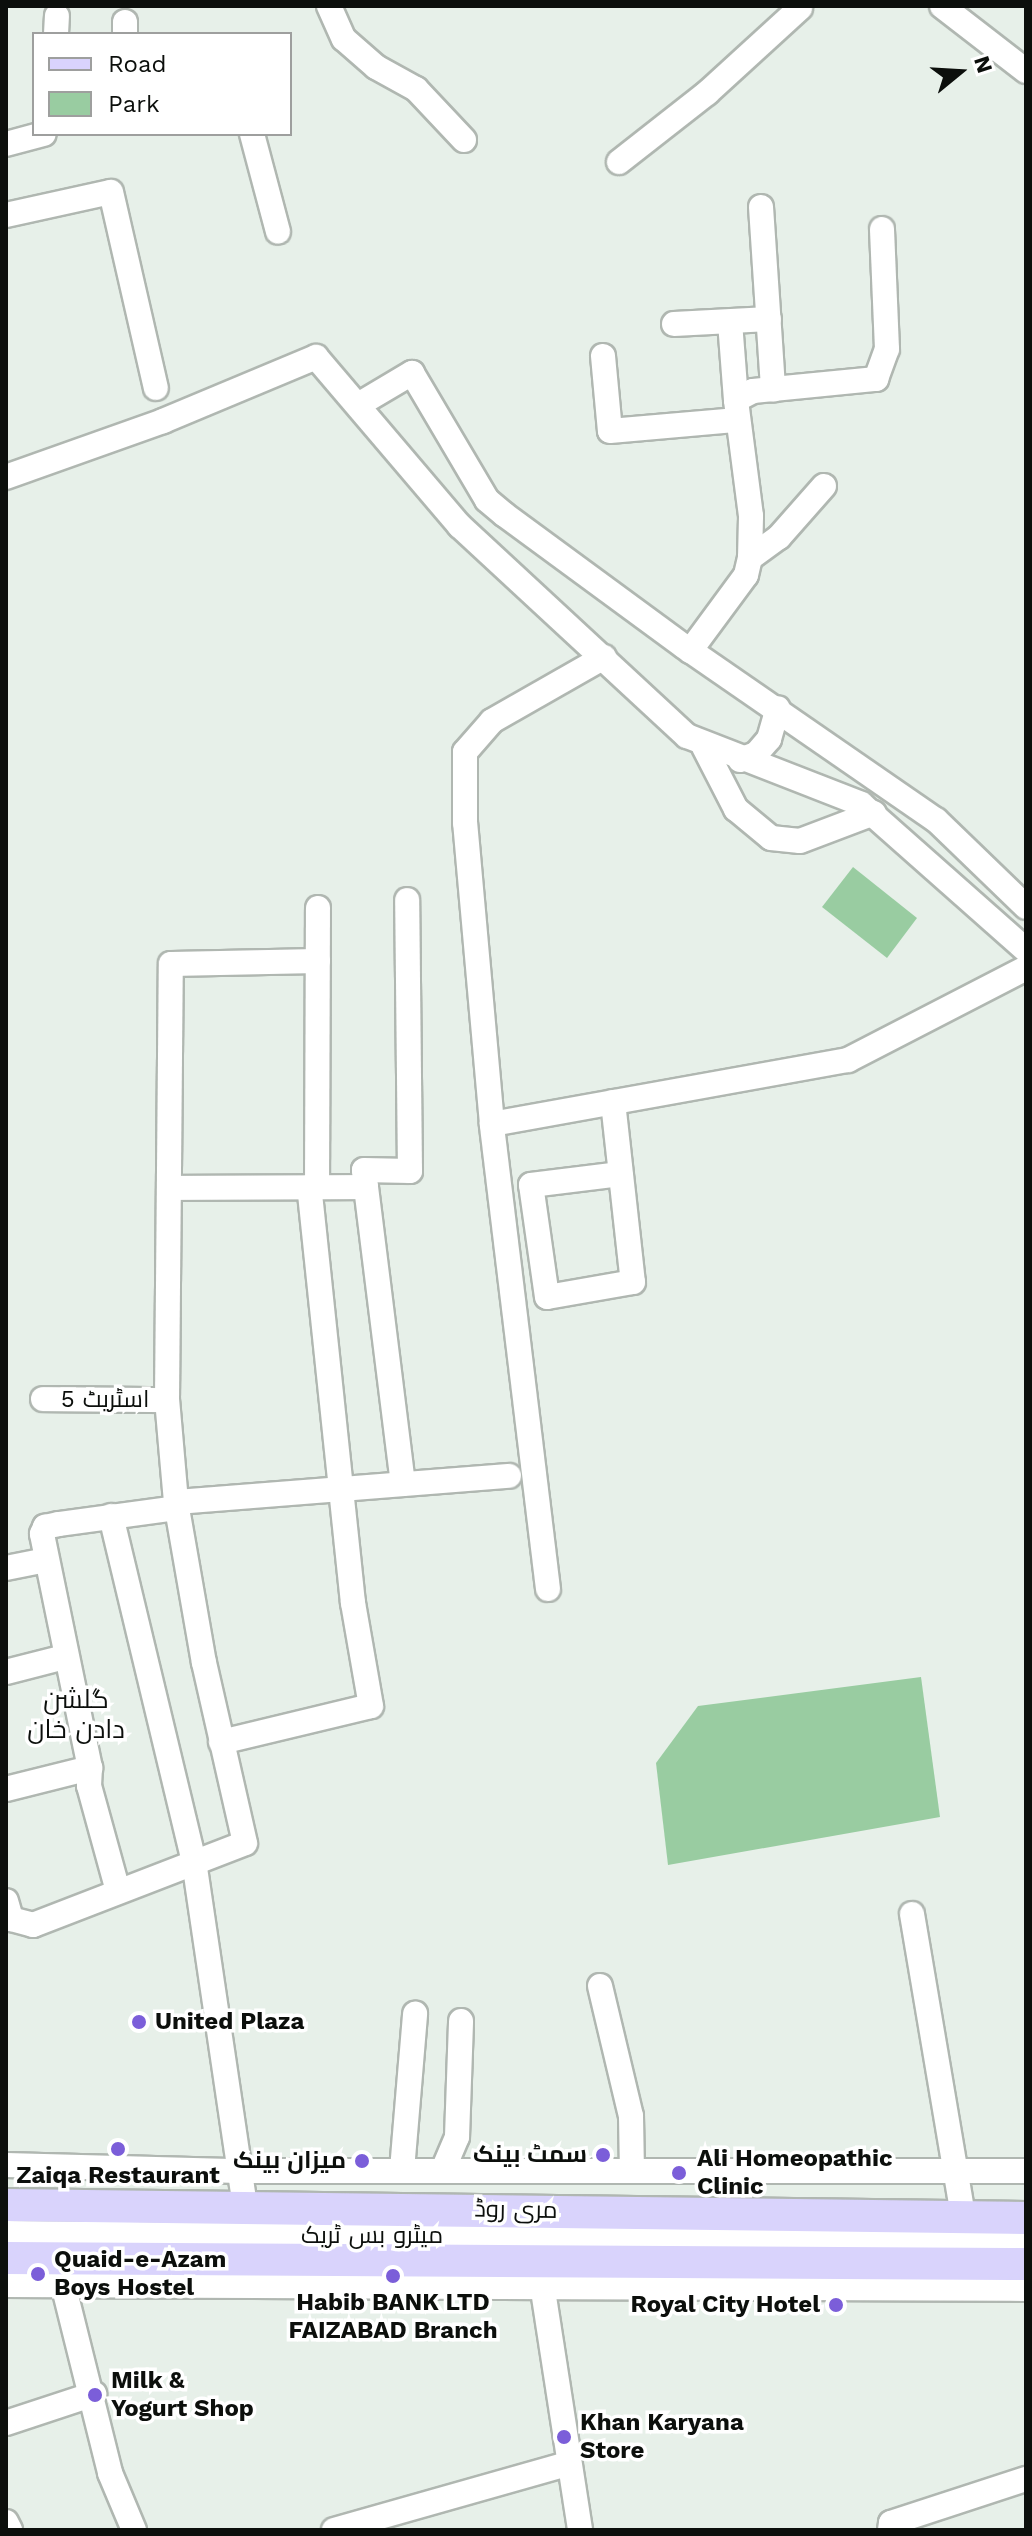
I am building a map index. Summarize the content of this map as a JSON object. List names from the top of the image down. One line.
{"streets":{"main road":["مری روڈ"],"street":["اسٹریٹ 5","میٹرو بس ٹریک"]},"districts":["گلشن دادن خان"],"places":["United Plaza","Zaiqa Restaurant","سمٹ بینک","میزان بینک","Ali Homeopathic Clinic","Quaid-e-Azam Boys Hostel","Habib BANK LTD FAIZABAD Branch","Royal City Hotel","Milk & Yogurt Shop","Khan Karyana Store"],"legend":["Road","Park"],"north":"right"}
